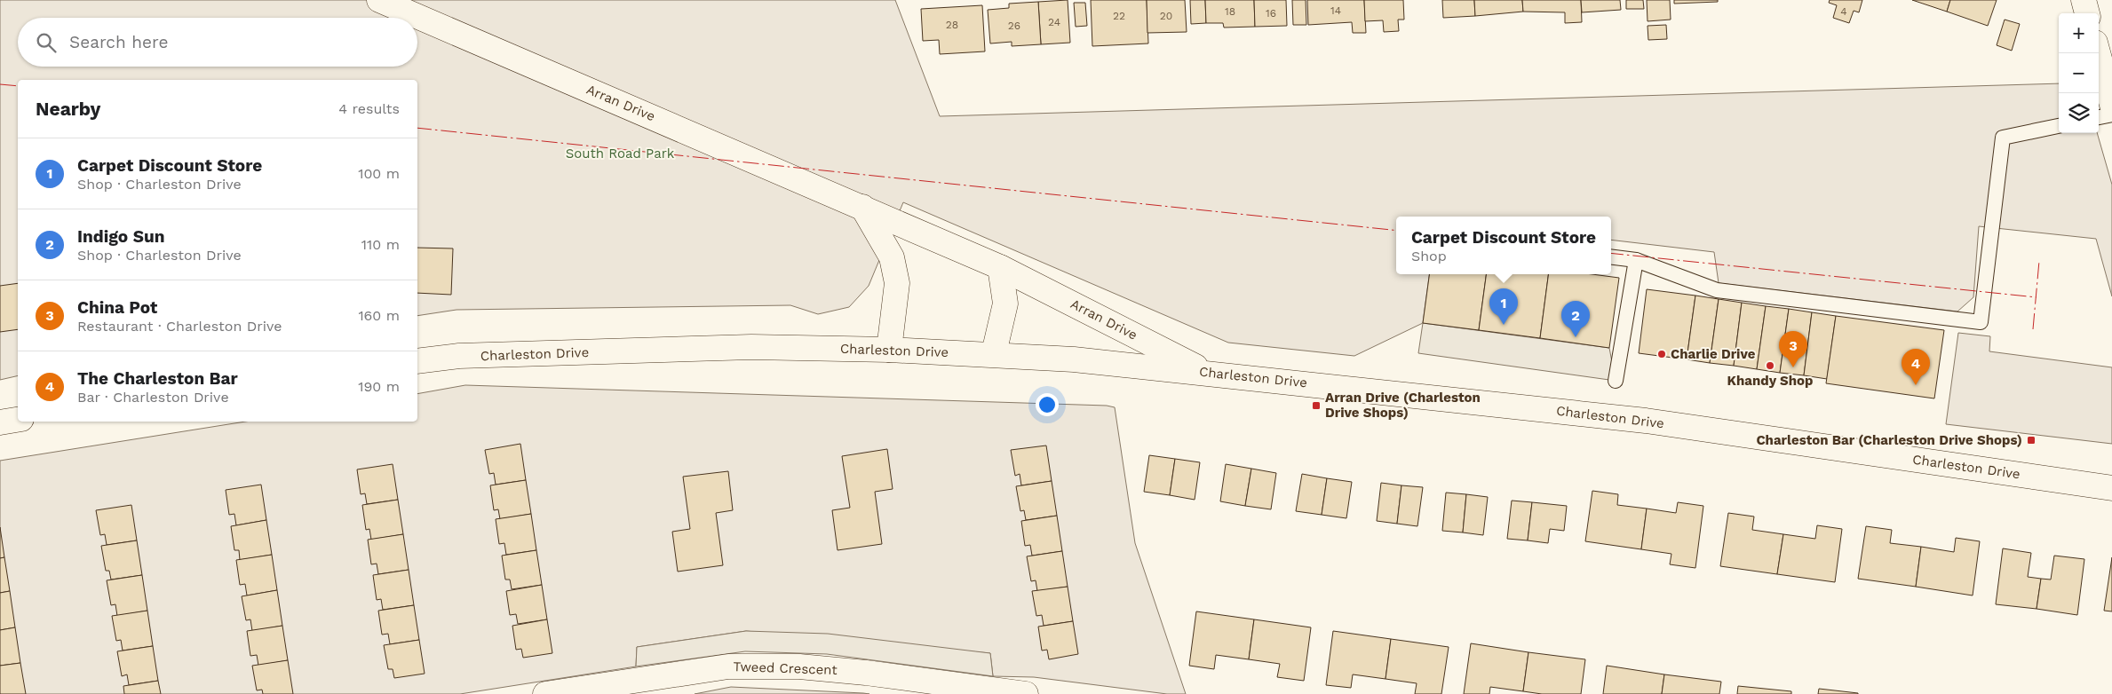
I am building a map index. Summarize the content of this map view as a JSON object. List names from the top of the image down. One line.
{"streets":{"street":["Arran Drive","Charleston Drive","Tweed Crescent"]},"crossings":[["Arran Drive","Charleston Drive"]],"parks":["South Road Park"],"places":{"other":["Charlie Drive","Khandy Shop"],"transit":["Arran Drive (Charleston Drive Shops)","Charleston Bar (Charleston Drive Shops)"]},"house_numbers":["14","18","4","16","22","20","24","28","26"],"page":{"map_buttons":["+","−"],"search":"Search here","heading":["Nearby","4 results"],"list":[{"mark":"1","name":"Carpet Discount Store","note":"Shop · Charleston Drive","value":"100 m"},{"mark":"2","name":"Indigo Sun","note":"Shop · Charleston Drive","value":"110 m"},{"mark":"3","name":"China Pot","note":"Restaurant · Charleston Drive","value":"160 m"},{"mark":"4","name":"The Charleston Bar","note":"Bar · Charleston Drive","value":"190 m"}],"popup":["Carpet Discount Store","Shop"],"pins":["1","2","3","4"]}}
